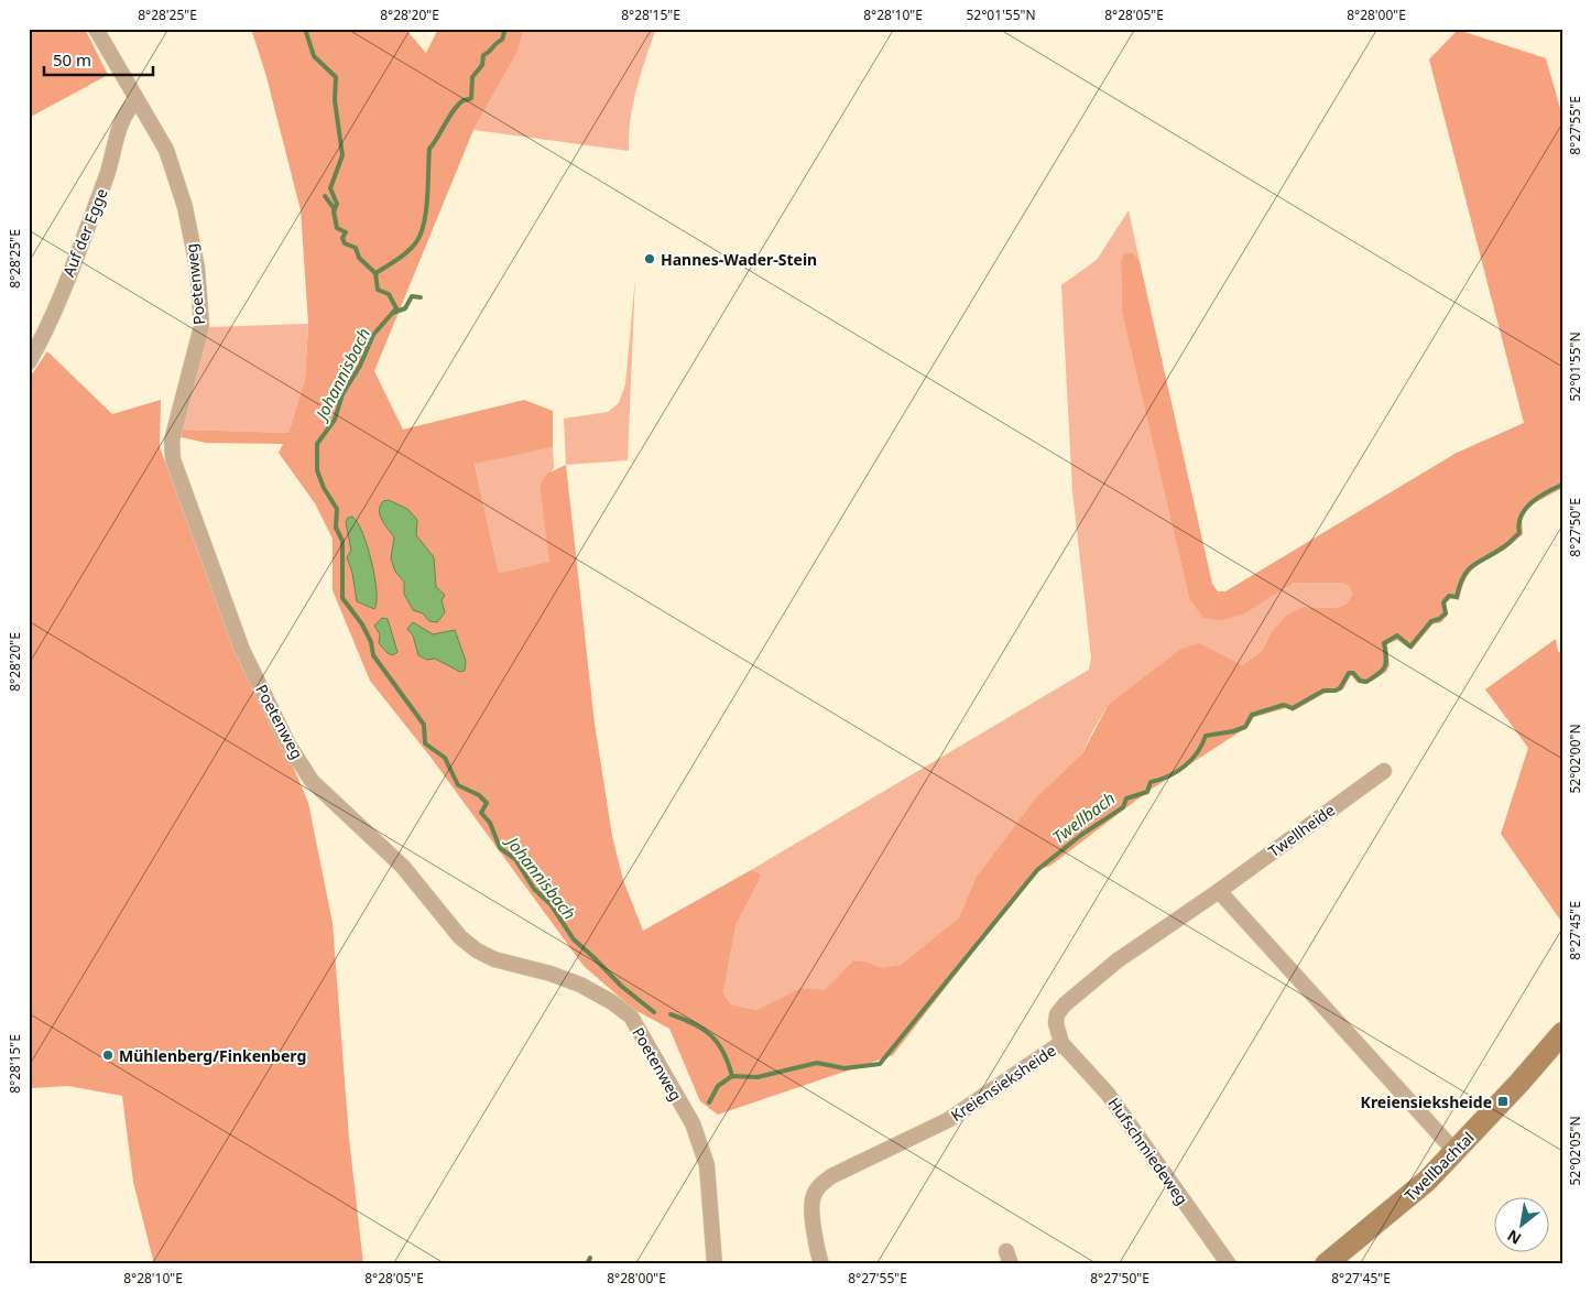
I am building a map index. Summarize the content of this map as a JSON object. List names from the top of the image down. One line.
{"streets":{"street":["Auf der Egge","Poetenweg","Twellheide","Kreiensieksheide","Hufschmiedeweg","Twellbachtal"]},"crossings":[["Auf der Egge","Poetenweg"],["Twellheide","Kreiensieksheide"],["Kreiensieksheide","Hufschmiedeweg"]],"water":["Johannisbach","Twellbach"],"places":{"other":["Hannes-Wader-Stein","Mühlenberg/Finkenberg"],"transit":["Kreiensieksheide"]},"scale_bar":"50 m","north":"bottom left","coordinates":["8°28'25\"E","8°28'20\"E","8°28'15\"E","8°28'10\"E","52°01'55\"N","8°28'05\"E","8°28'00\"E","8°27'55\"E","8°27'50\"E","52°02'00\"N","8°27'45\"E","52°02'05\"N"]}
